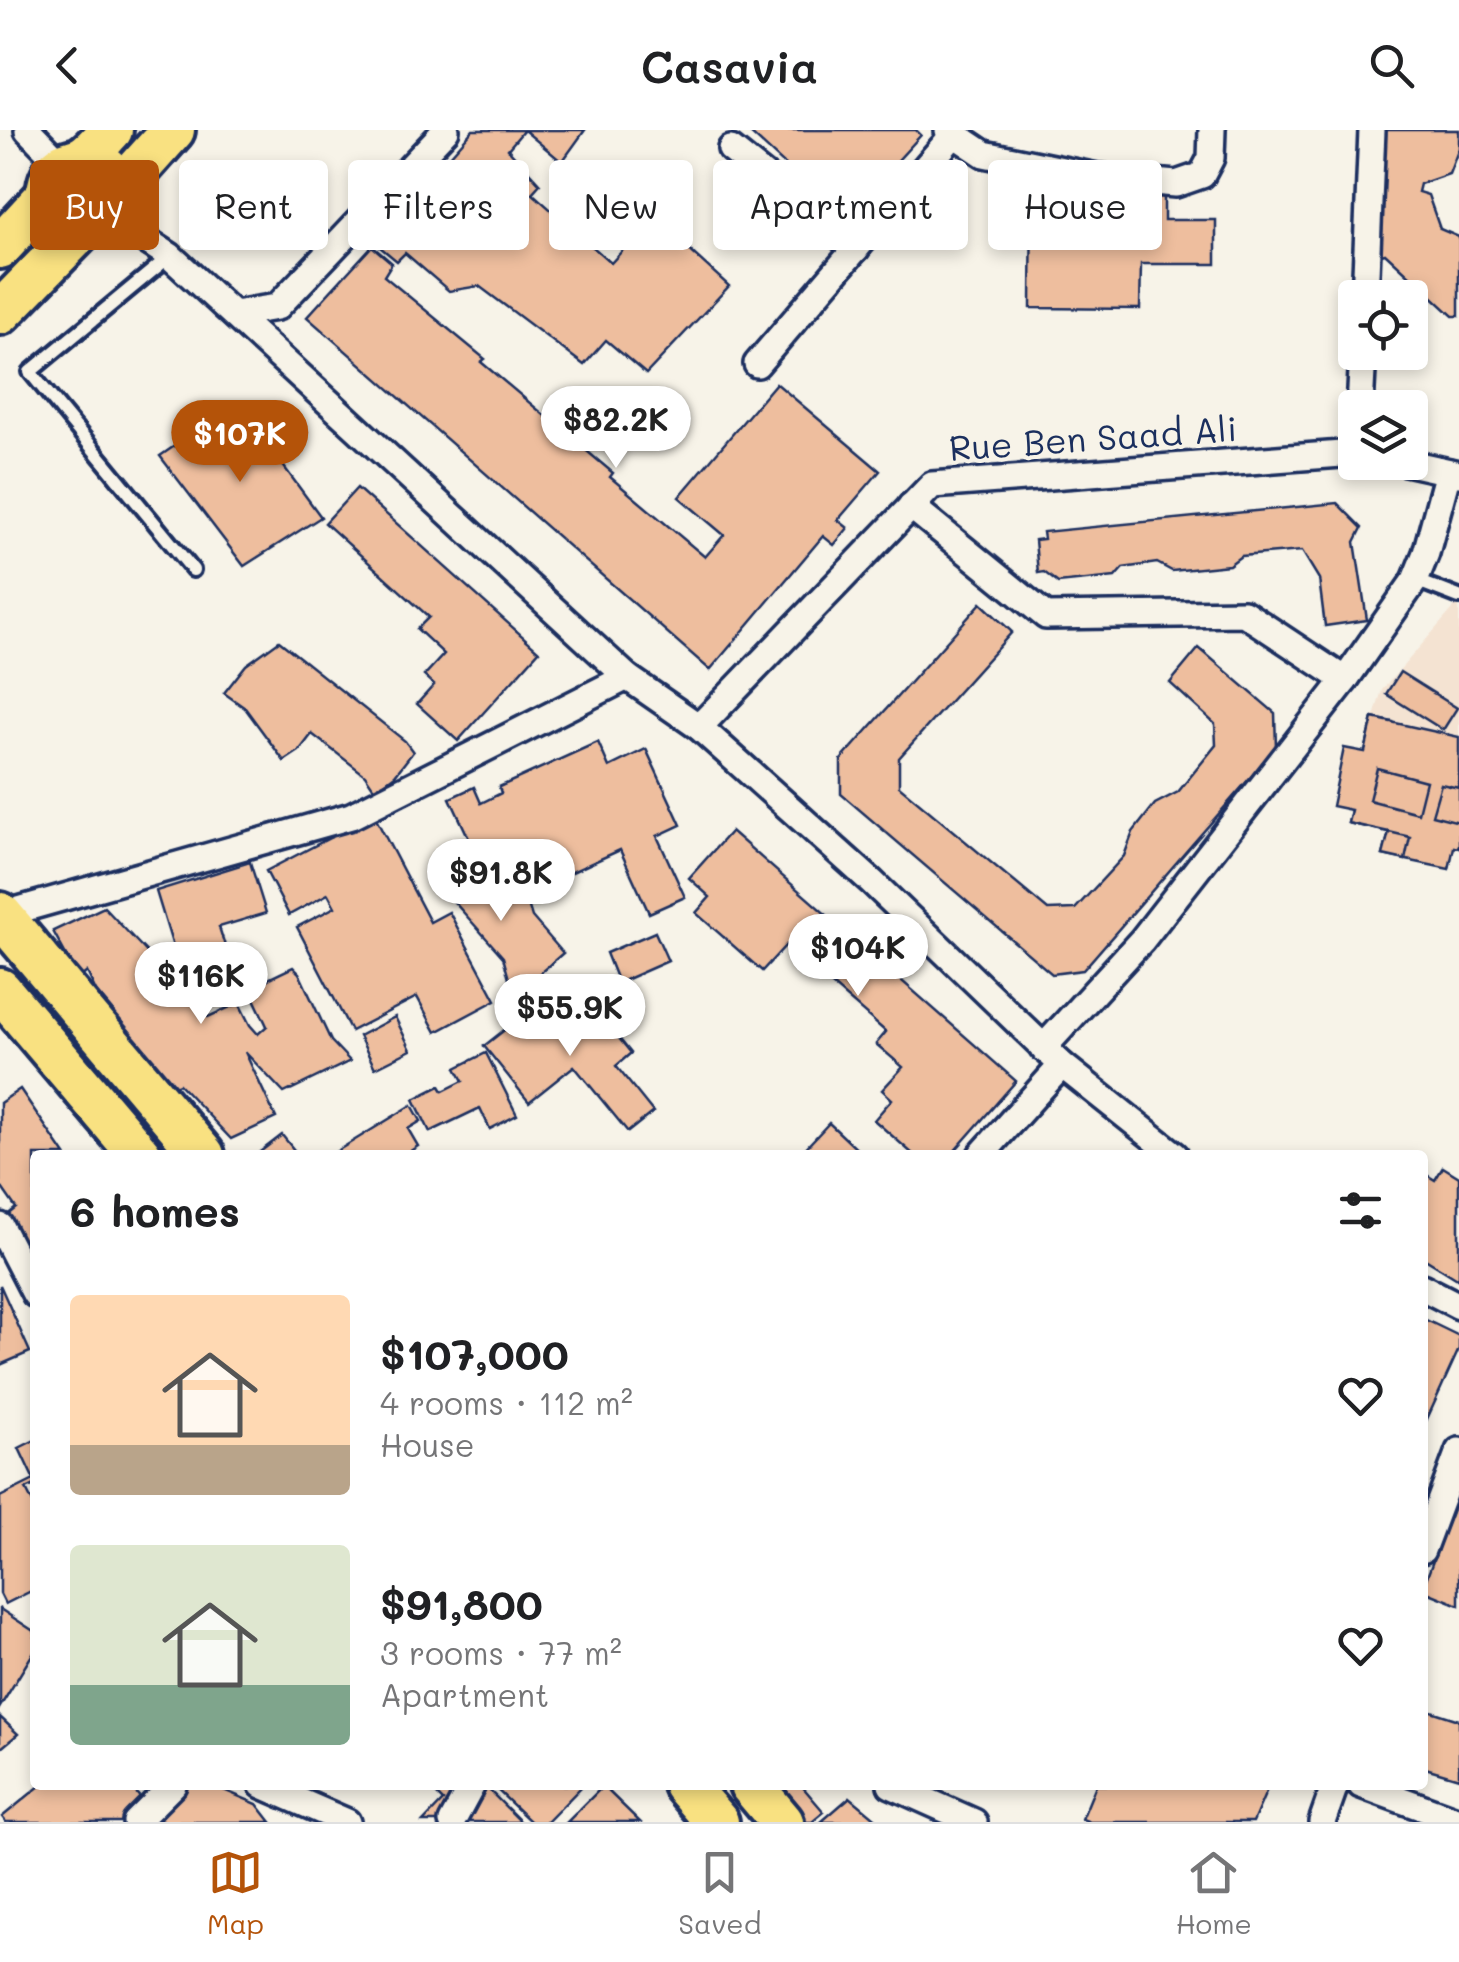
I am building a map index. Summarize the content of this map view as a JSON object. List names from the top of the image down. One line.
{"streets":{"street":["Rue Ben Saad Ali"]},"page":{"header":"Casavia","chip":["Buy","Rent","Filters","New","Apartment","House"],"price":["$82.2K","$107K","$91.8K","$104K","$116K","$55.9K"],"heading":"6 homes","list":[{"name":"$107,000","note":"4 rooms · 112 m² · House"},{"name":"$91,800","note":"3 rooms · 77 m² · Apartment"}],"tabs":["Map","Saved","Home"]}}
